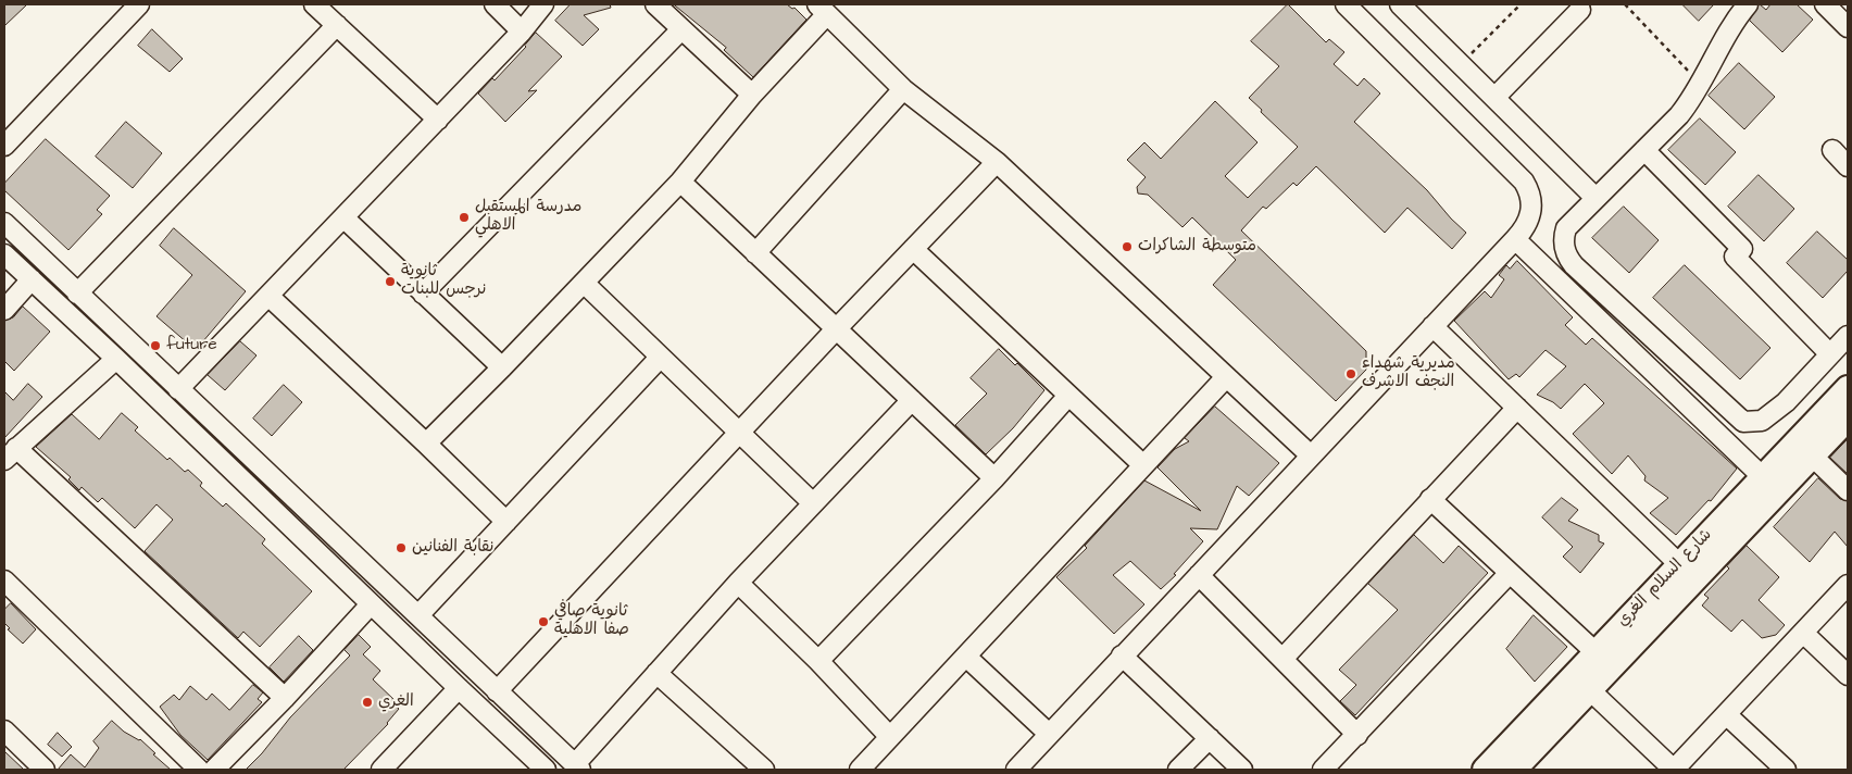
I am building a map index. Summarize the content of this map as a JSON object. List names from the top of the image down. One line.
{"streets":{"main road":["شارع السلام الغري"]},"places":["مدرسة المستقبل الاهلي","متوسطة الشاكرات","ثانوية نرجس للبنات","future","مديرية شهداء النجف الاشرف","نقابة الفنانين","ثانوية صافي صفا الاهلية","الغري"]}
